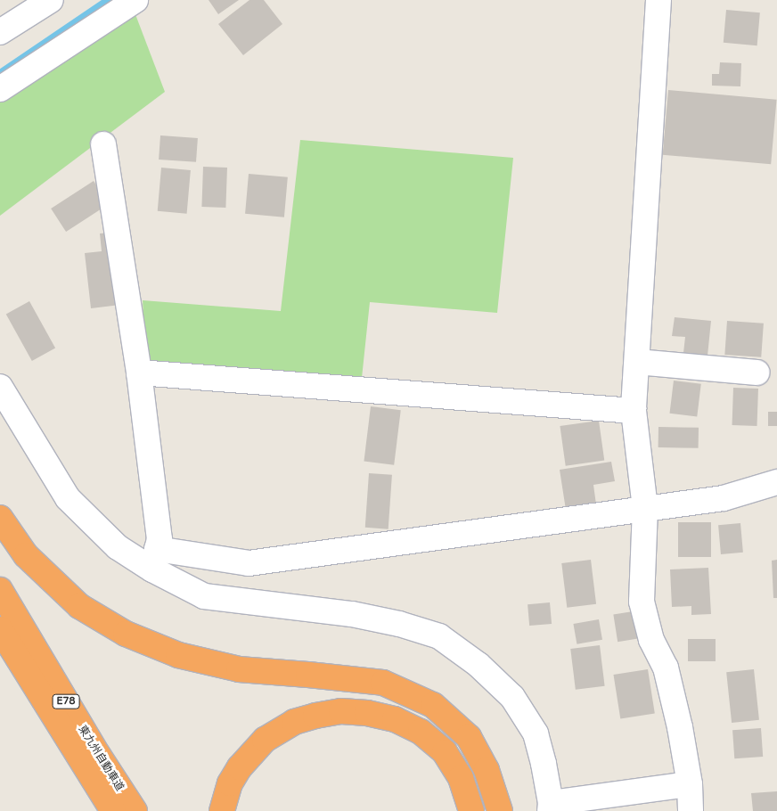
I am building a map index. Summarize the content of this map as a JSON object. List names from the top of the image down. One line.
{"streets":{"highway":["E78","東九州自動車道"]}}
